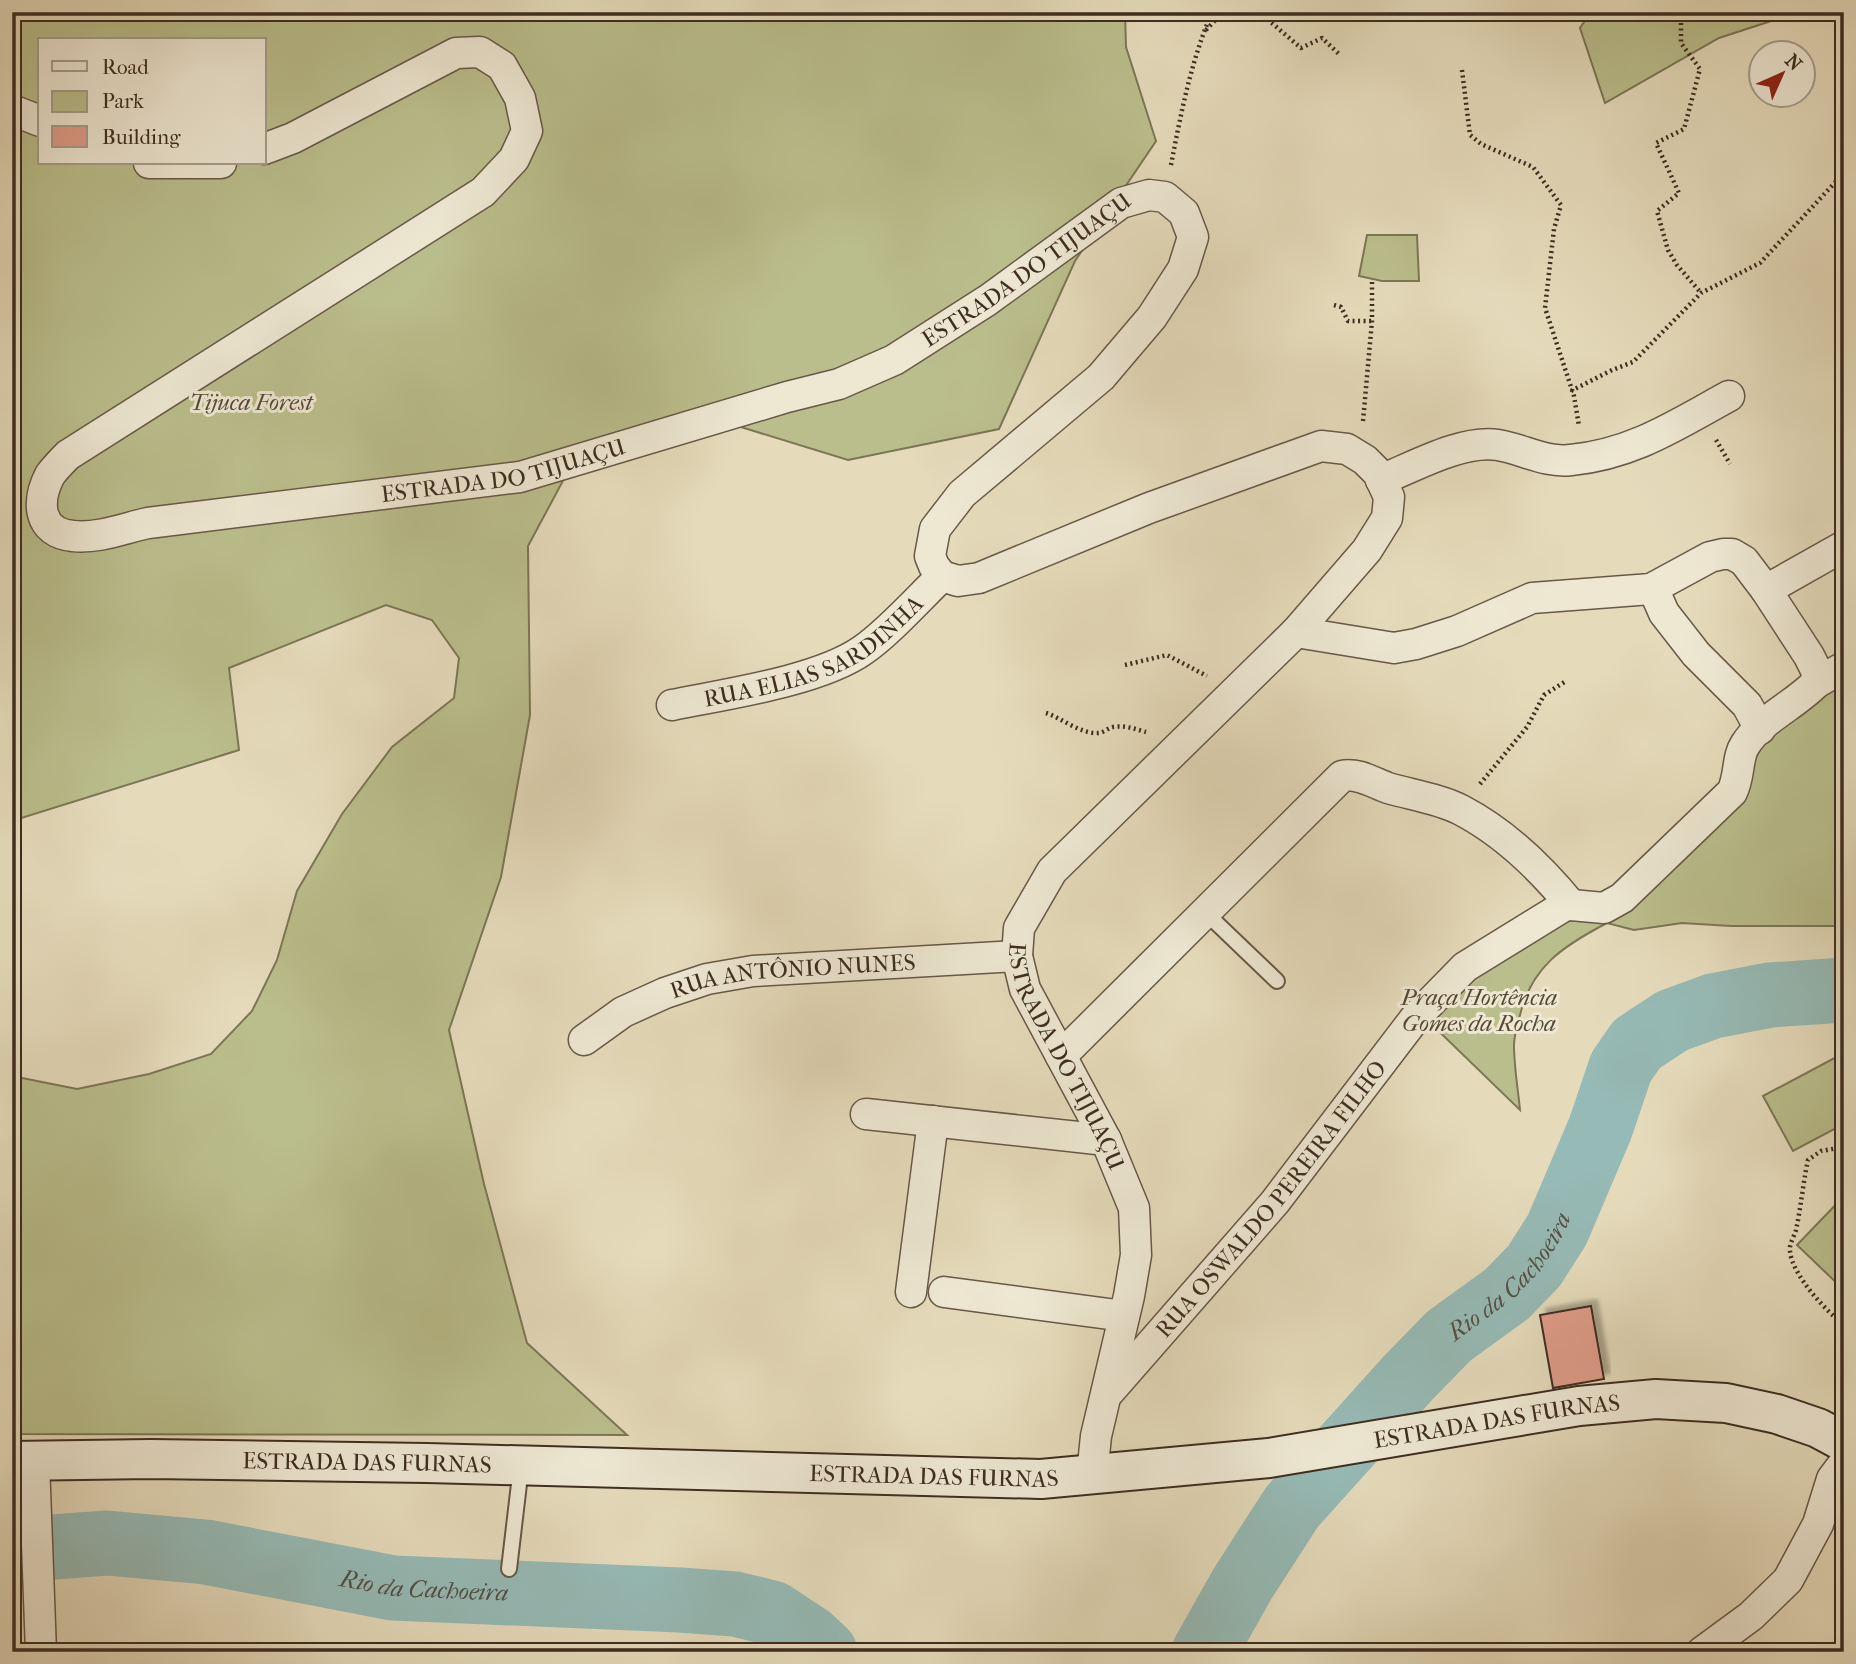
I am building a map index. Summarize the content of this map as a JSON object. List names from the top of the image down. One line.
{"streets":{"main road":["ESTRADA DAS FURNAS"],"street":["ESTRADA DO TIJUAÇU","RUA ELIAS SARDINHA","RUA ANTÔNIO NUNES","RUA OSWALDO PEREIRA FILHO"]},"crossings":[["ESTRADA DO TIJUAÇU","RUA ELIAS SARDINHA"],["ESTRADA DO TIJUAÇU","RUA ANTÔNIO NUNES"],["ESTRADA DO TIJUAÇU","RUA OSWALDO PEREIRA FILHO"],["ESTRADA DO TIJUAÇU","ESTRADA DAS FURNAS"]],"water":["Rio da Cachoeira"],"parks":["Tijuca Forest","Praça Hortência Gomes da Rocha"],"legend":["Road","Park","Building"],"north":"top right"}
